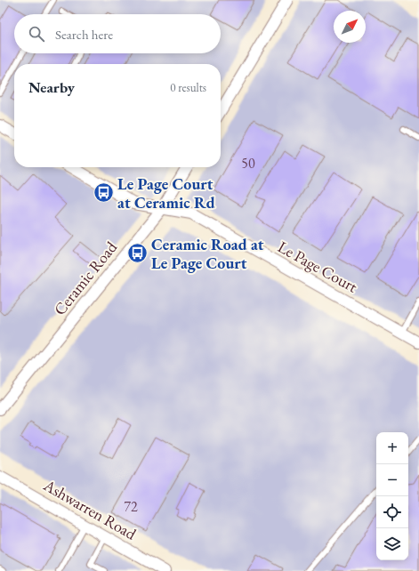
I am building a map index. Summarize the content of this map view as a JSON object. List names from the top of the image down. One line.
{"streets":{"street":["Le Page Court","Ceramic Road","Ashwarren Road"]},"crossings":[["Le Page Court","Ceramic Road"]],"places":{"bus stop":["Le Page Court at Ceramic Rd","Ceramic Road at Le Page Court"]},"house_numbers":["50","72"],"north":"top right","page":{"search":"Search here","heading":["Nearby","0 results"],"map_buttons":["+","−"]}}
